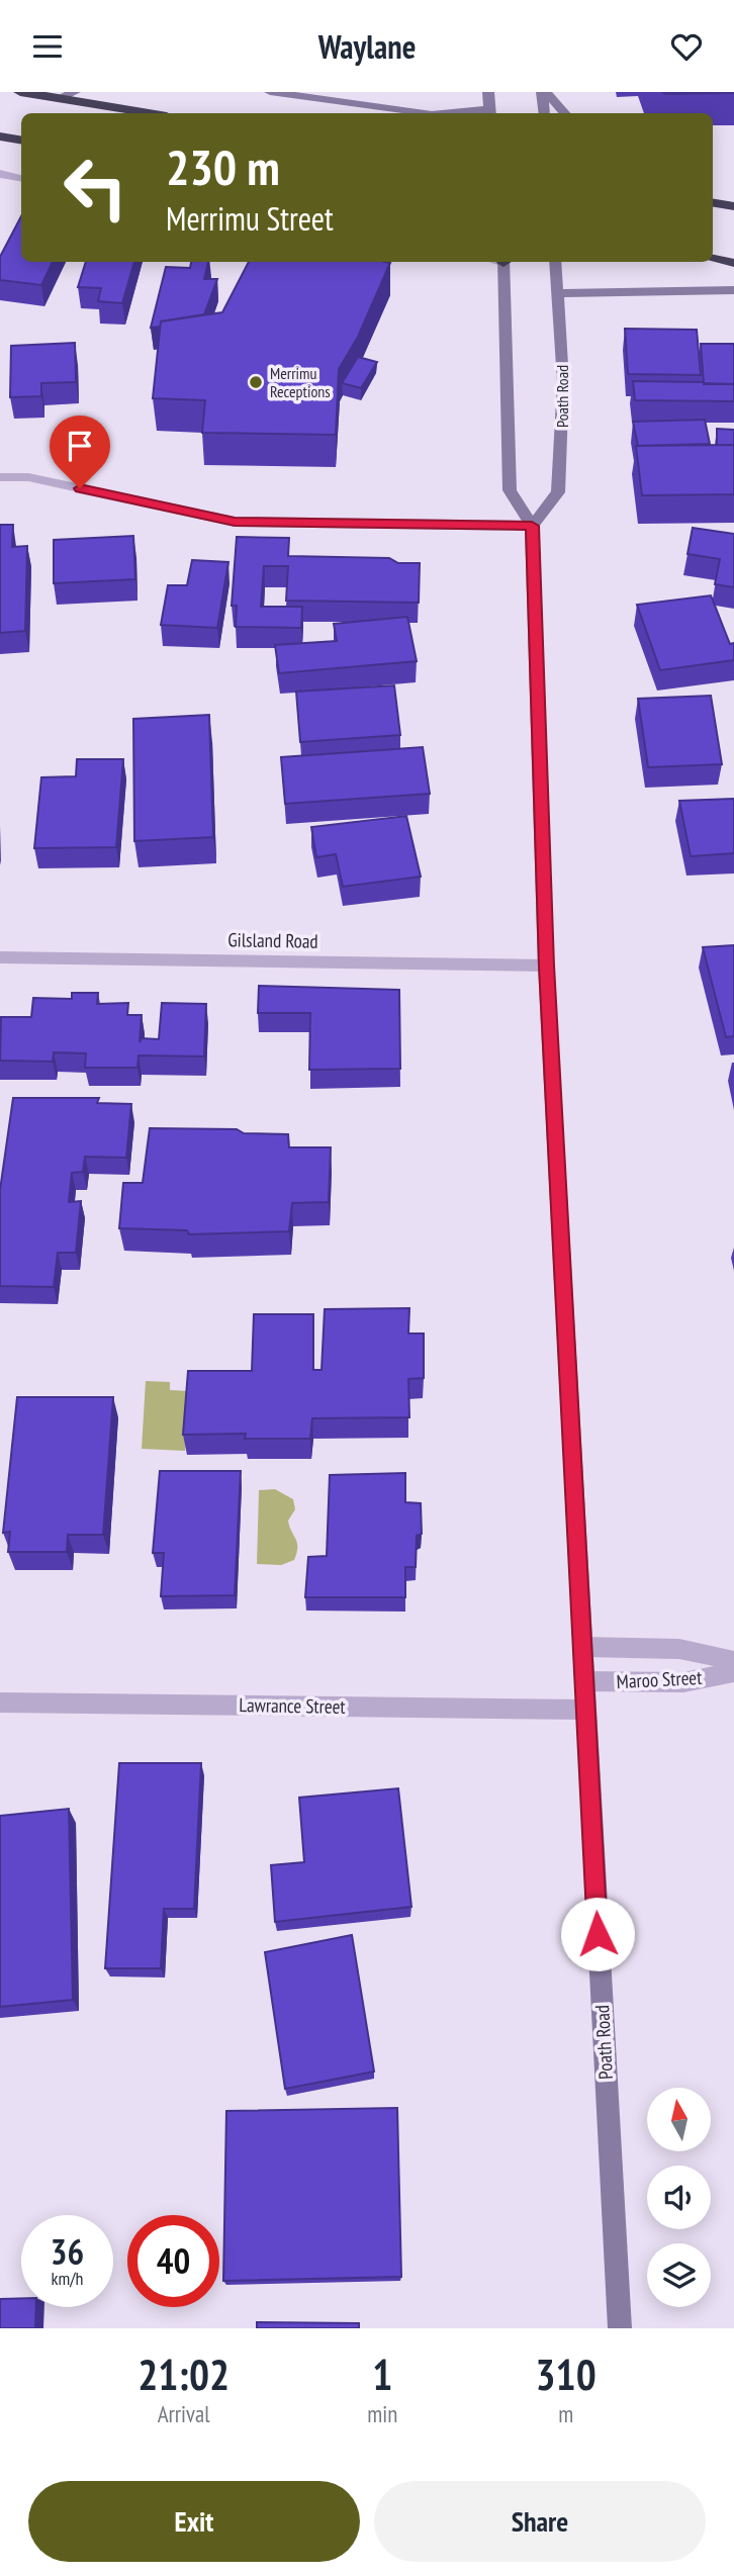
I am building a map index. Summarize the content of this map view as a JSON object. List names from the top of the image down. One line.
{"streets":{"street":["Poath Road","Gilsland Road","Maroo Street","Lawrance Street"]},"crossings":[["Poath Road","Gilsland Road"],["Poath Road","Maroo Street"],["Poath Road","Lawrance Street"]],"places":["Merrimu Receptions"],"north":"top","page":{"header":"Waylane","turn":["230 m","Merrimu Street"],"speed":"36 km/h","limit":"40","eta":["21:02","Arrival","1","min","310","m"],"buttons":["Exit","Share"]}}
